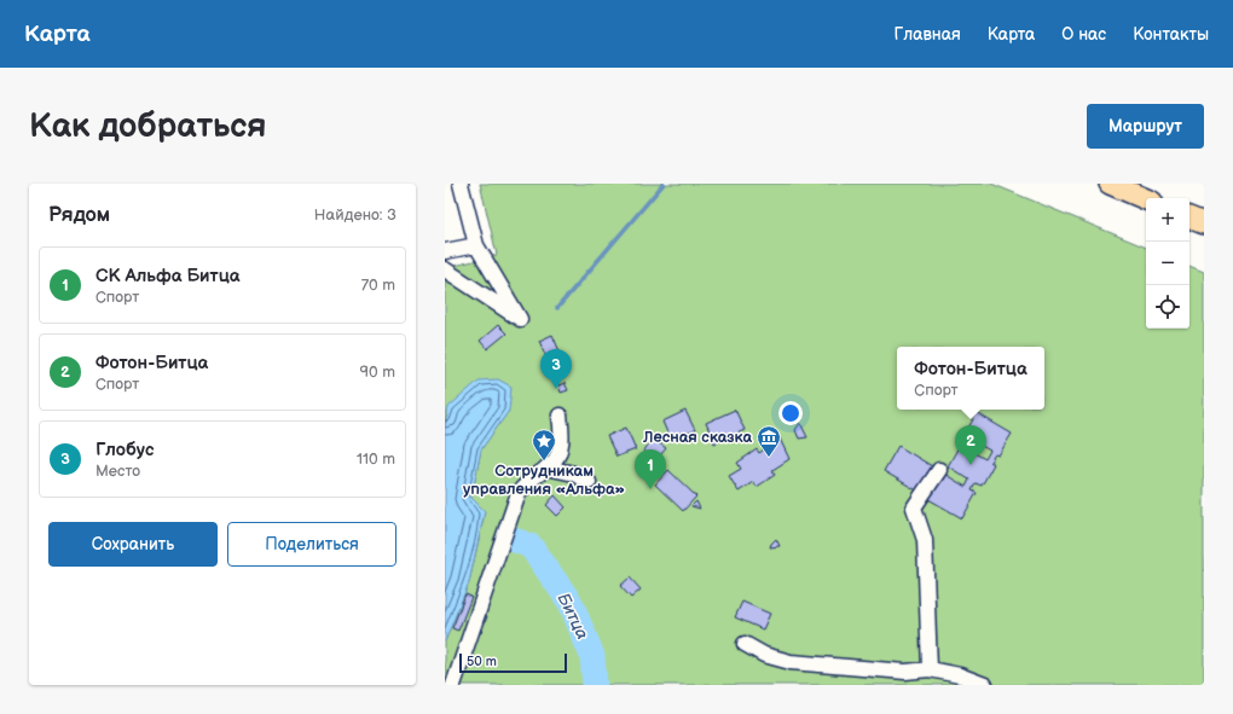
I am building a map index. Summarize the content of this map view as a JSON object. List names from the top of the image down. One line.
{"water":["Битца"],"places":{"museum":["Лесная сказка"],"place":["Сотрудникам управления «Альфа»"]},"scale_bar":"50 m","page":{"header":"Карта","nav":["Главная","Карта","О нас","Контакты"],"buttons":["Маршрут",["Сохранить","Поделиться"]],"title":"Как добраться","heading":["Рядом","Найдено: 3"],"map_buttons":["+","−"],"list":[{"mark":"1","name":"СК Альфа Битца","note":"Спорт","value":"70 m"},{"mark":"2","name":"Фотон-Битца","note":"Спорт","value":"90 m"},{"mark":"3","name":"Глобус","note":"Место","value":"110 m"}],"popup":["Фотон-Битца","Спорт"],"pins":["3","2","1"],"scale":"50 m"}}
